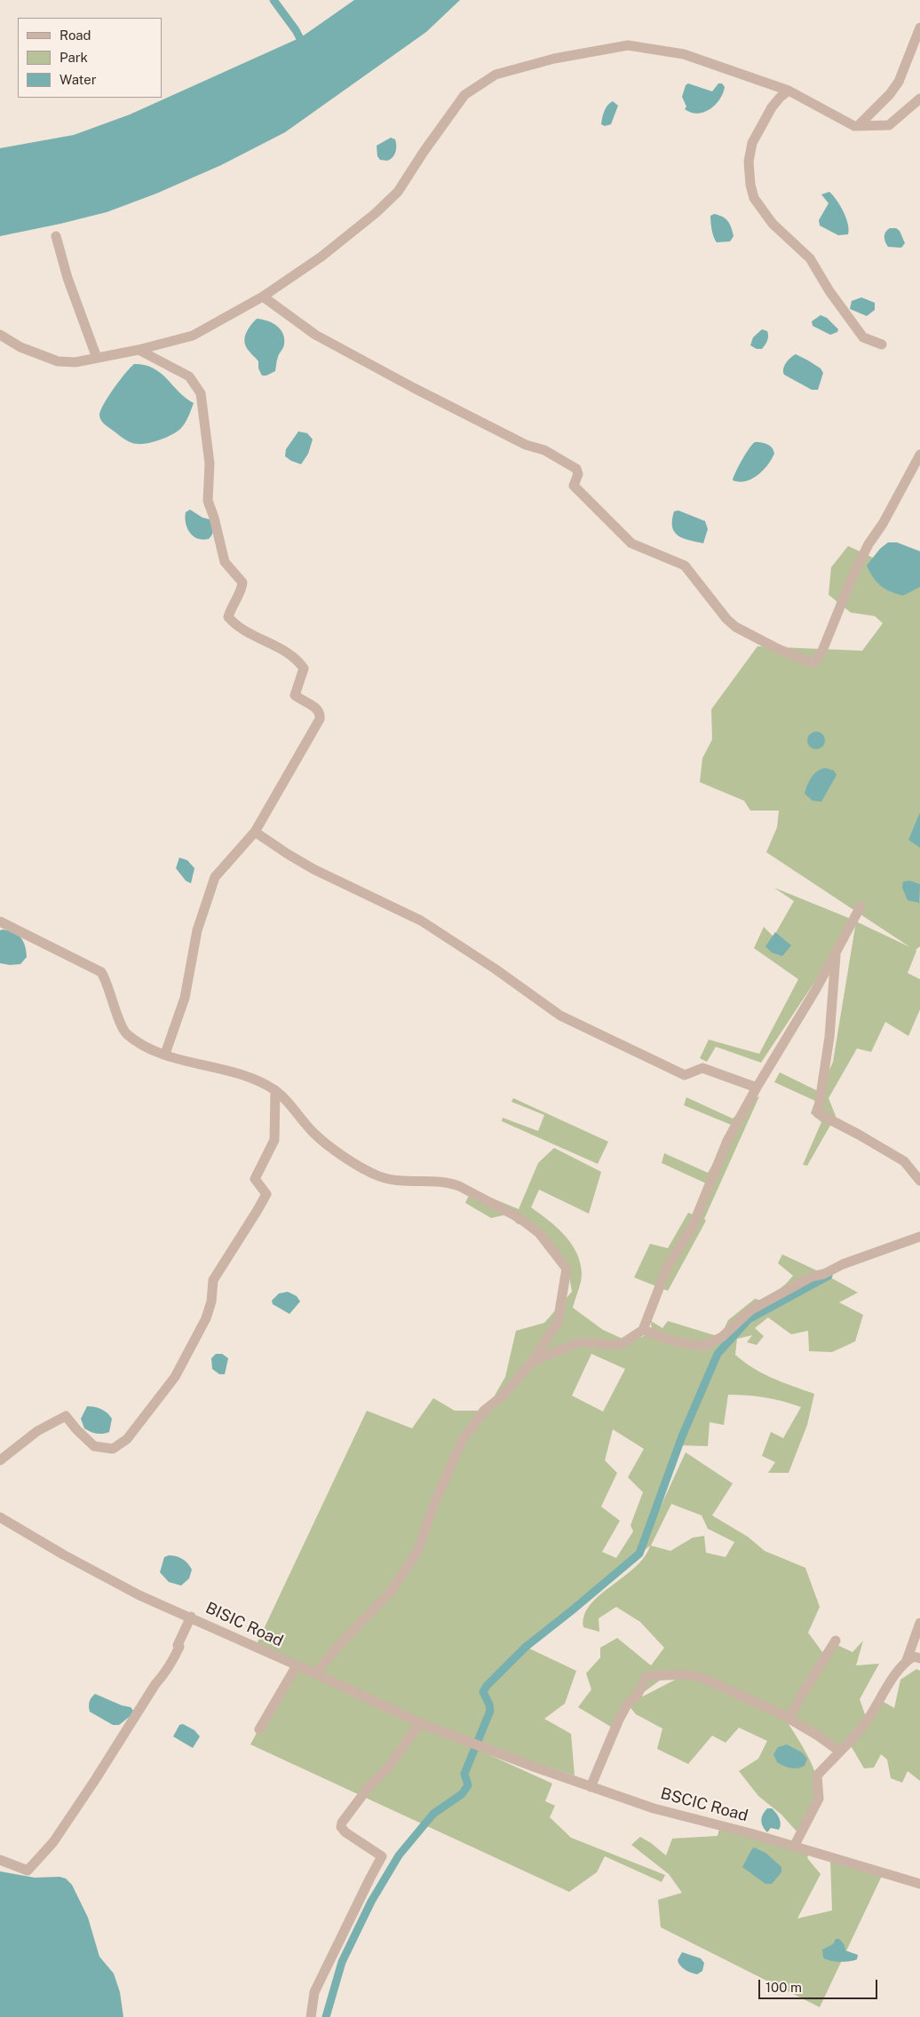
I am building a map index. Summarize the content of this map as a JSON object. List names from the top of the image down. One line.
{"streets":{"street":["BISIC Road","BSCIC Road"]},"crossings":[["BISIC Road","BSCIC Road"]],"legend":["Road","Park","Water"],"scale_bar":"100 m"}
